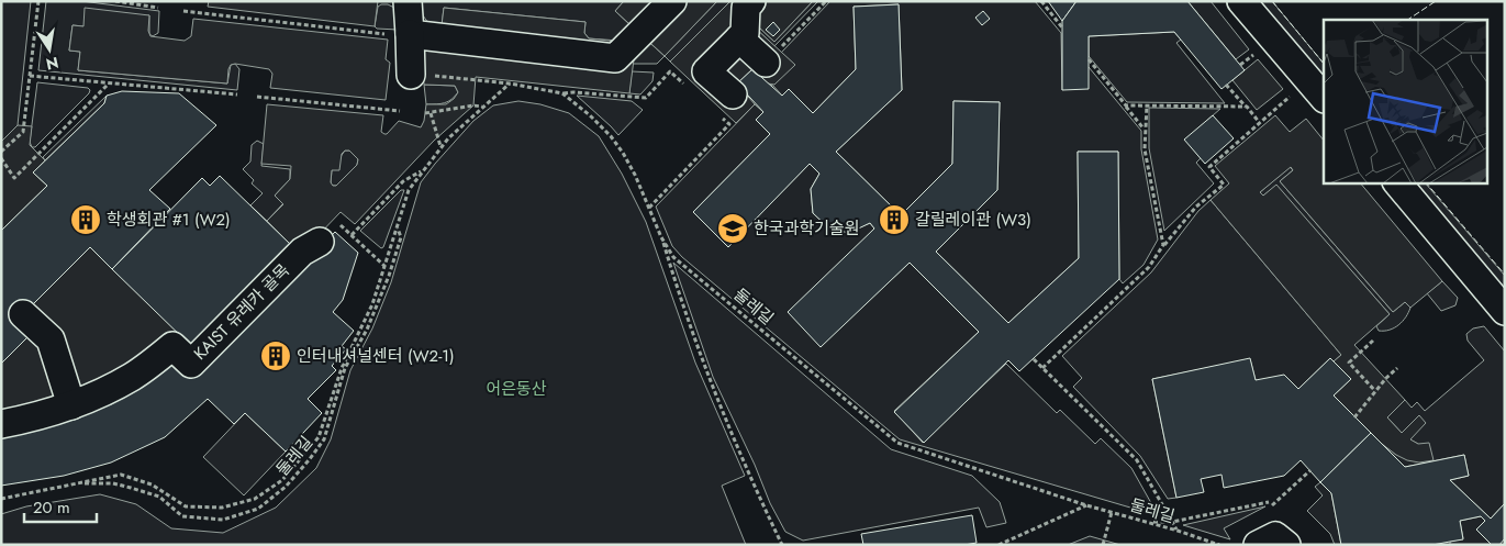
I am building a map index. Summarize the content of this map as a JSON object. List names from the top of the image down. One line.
{"streets":{"street":["KAIST 유레카 골목"],"path":["둘레길"]},"parks":["어은동산"],"places":{"building":["학생회관 #1 (W2)","갈릴레이관 (W3)","인터내셔널센터 (W2-1)"],"school or university":["한국과학기술원"]},"scale_bar":"20 m","north":"bottom"}
